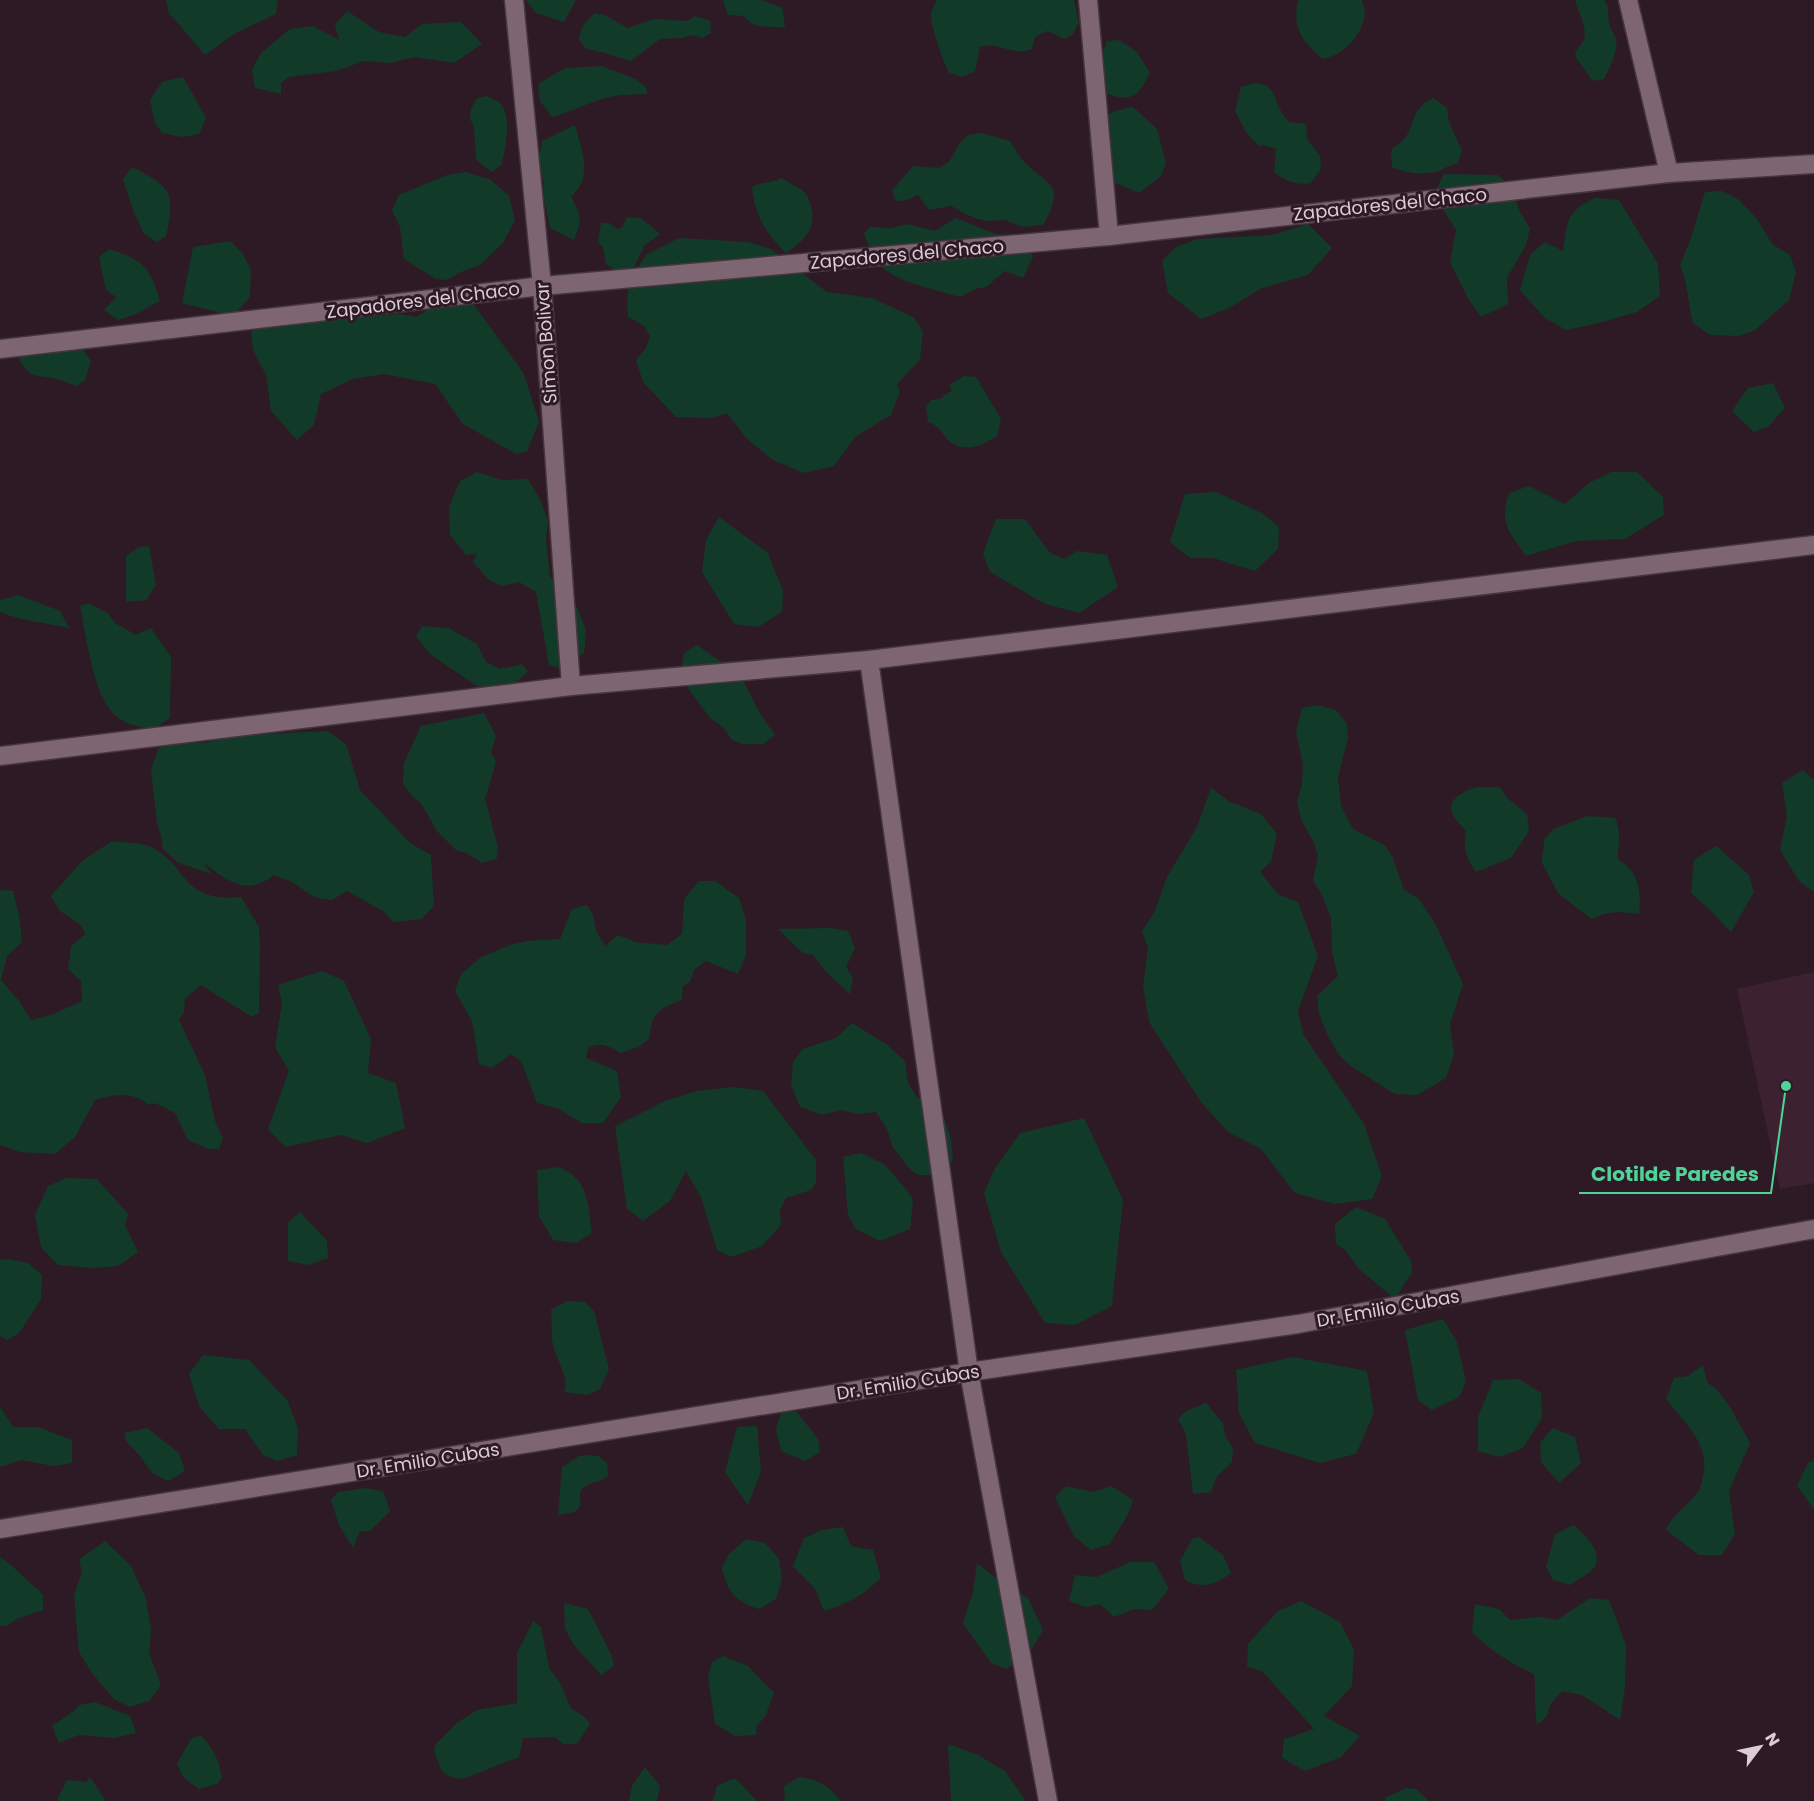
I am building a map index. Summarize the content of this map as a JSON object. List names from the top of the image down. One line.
{"streets":{"street":["Zapadores del Chaco","Simon Bolivar","Dr. Emilio Cubas"]},"crossings":[["Zapadores del Chaco","Simon Bolivar"]],"places":["Clotilde Paredes"],"north":"top right"}
